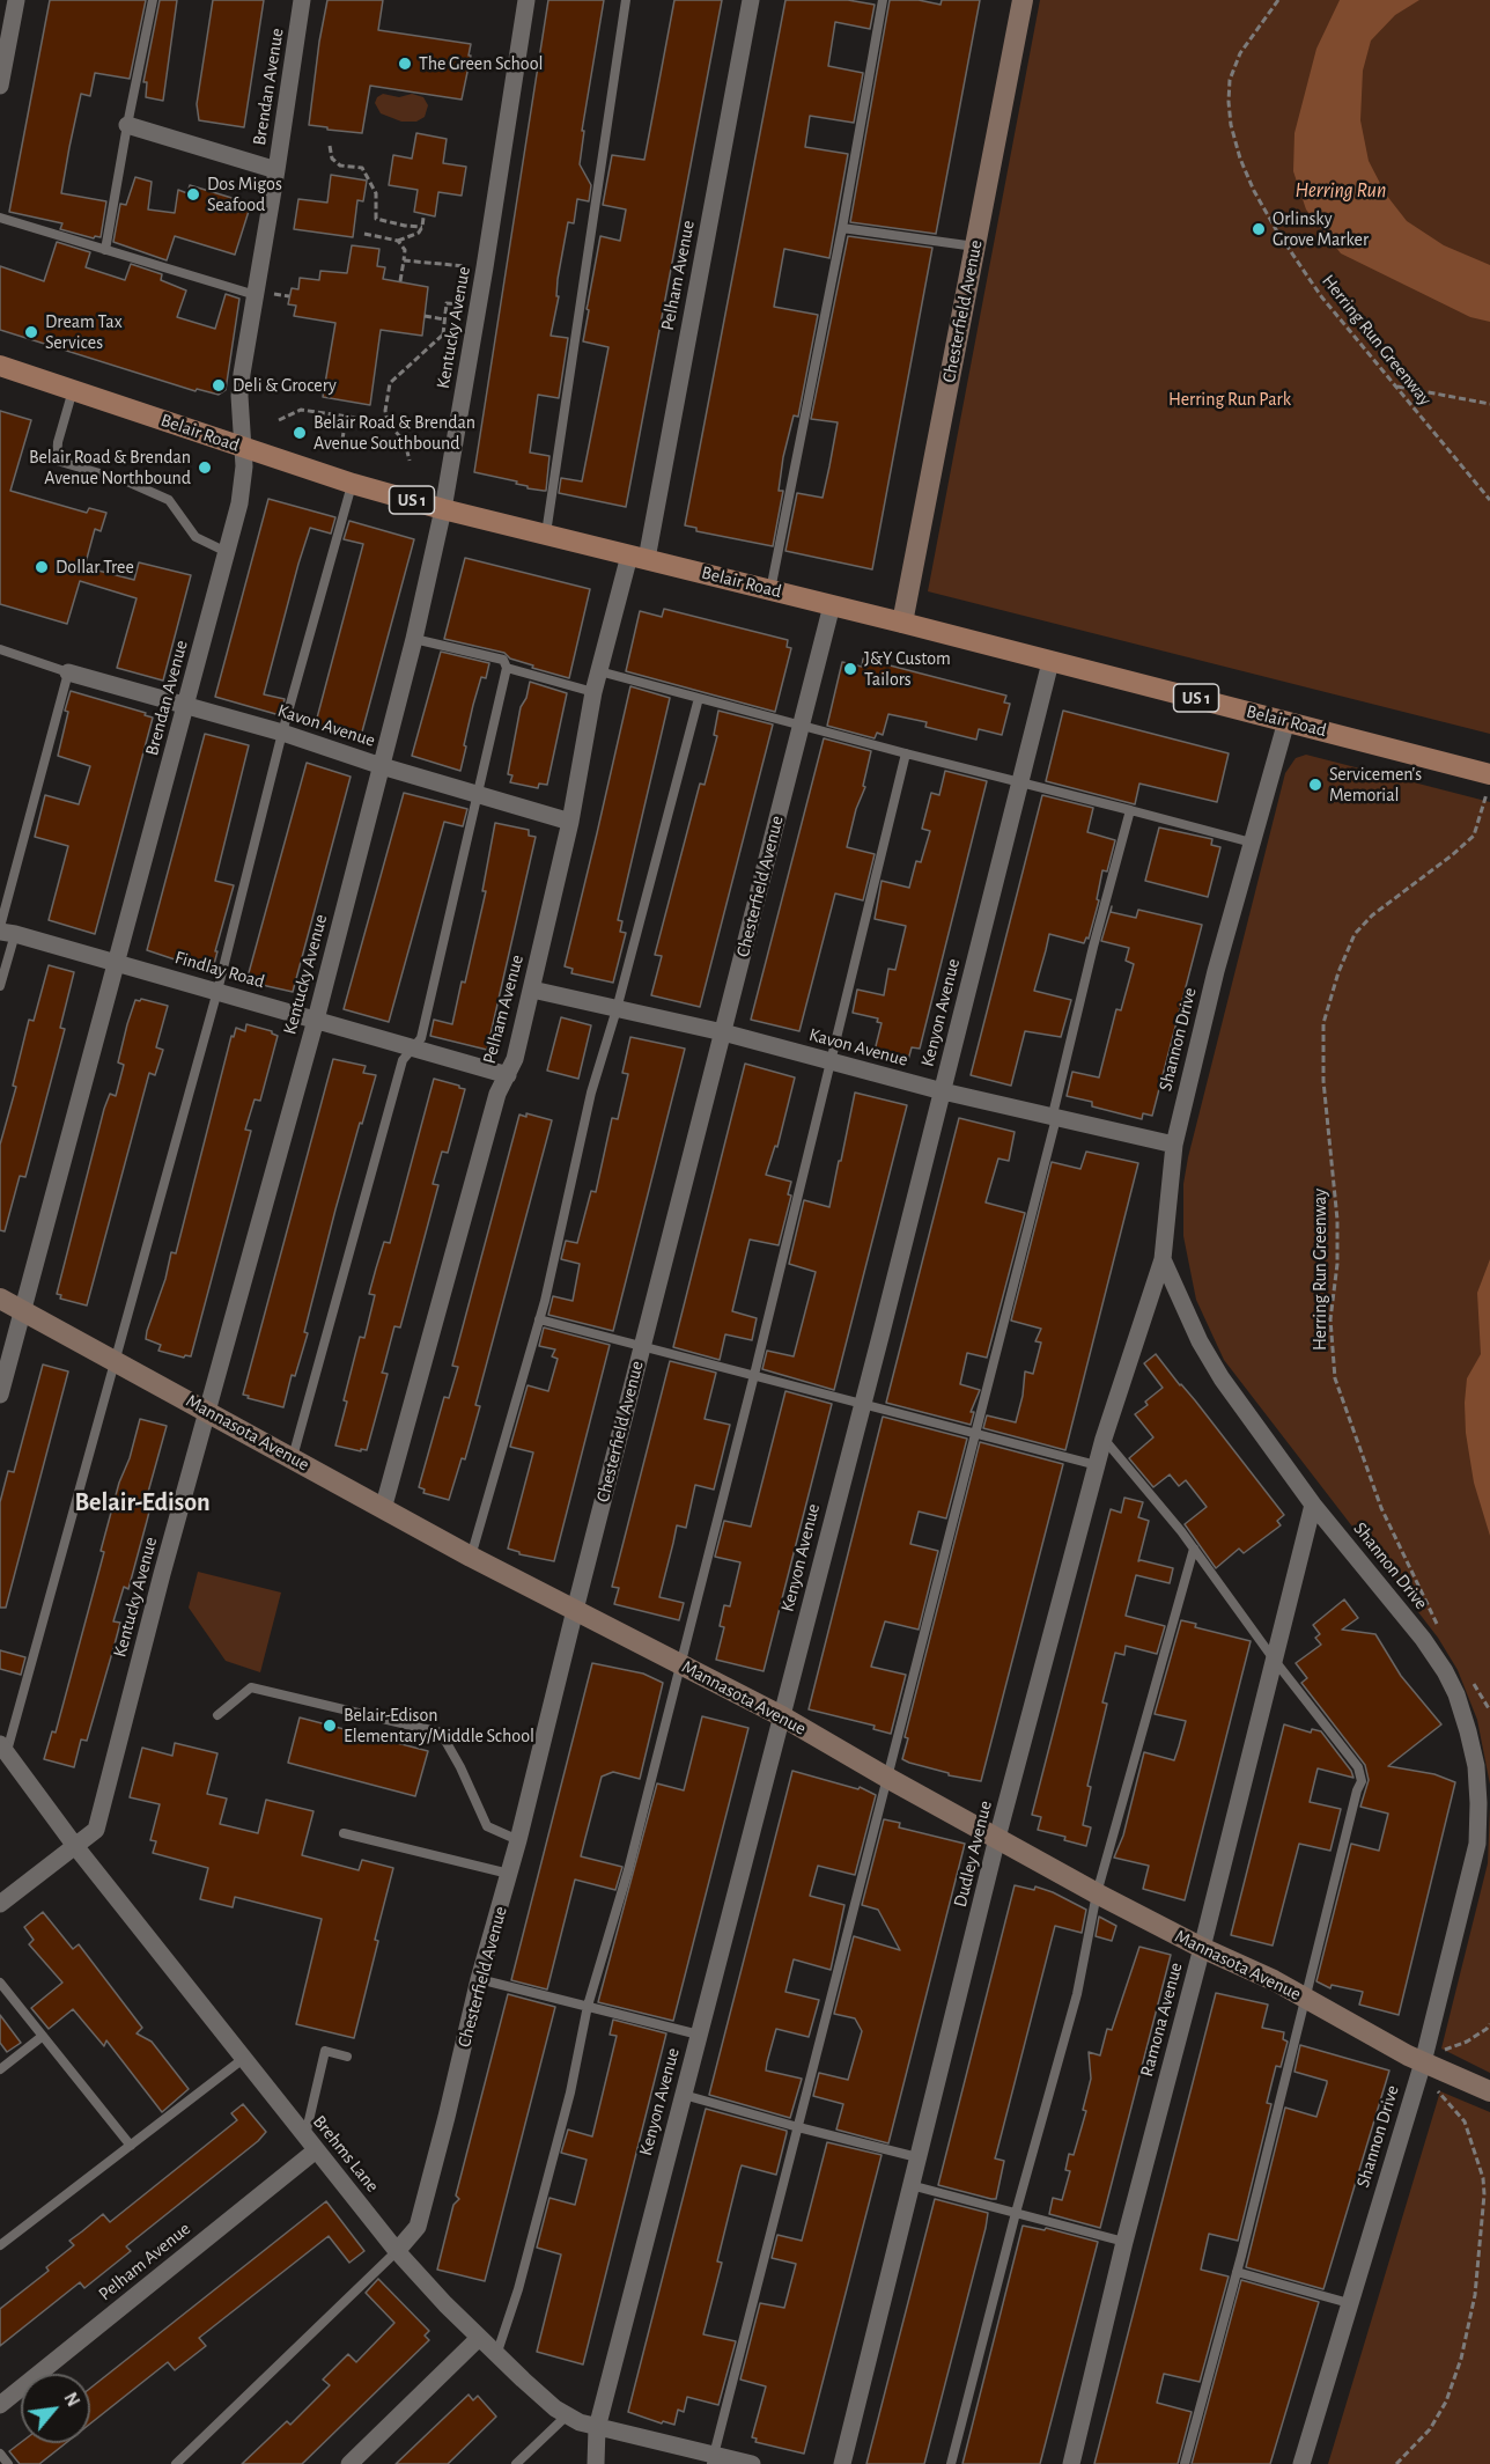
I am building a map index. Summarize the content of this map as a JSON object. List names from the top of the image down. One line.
{"streets":{"main road":["Belair Road","US 1"],"street":["Brendan Avenue","Pelham Avenue","Chesterfield Avenue","Kentucky Avenue","Kavon Avenue","Findlay Road","Kenyon Avenue","Shannon Drive","Mannasota Avenue","Dudley Avenue","Ramona Avenue","Brehms Lane"],"path":["Herring Run Greenway"]},"crossings":[["Brendan Avenue","Belair Road"],["Brendan Avenue","Kavon Avenue"],["Brendan Avenue","Findlay Road"],["Brendan Avenue","Mannasota Avenue"],["Pelham Avenue","Belair Road"],["Pelham Avenue","Kavon Avenue"],["Pelham Avenue","Findlay Road"],["Pelham Avenue","Mannasota Avenue"],["Pelham Avenue","Brehms Lane"],["Chesterfield Avenue","Belair Road"],["Chesterfield Avenue","Kavon Avenue"],["Chesterfield Avenue","Mannasota Avenue"],["Chesterfield Avenue","Brehms Lane"],["Kentucky Avenue","Belair Road"],["Kentucky Avenue","Kavon Avenue"],["Kentucky Avenue","Findlay Road"],["Kentucky Avenue","Mannasota Avenue"],["Kentucky Avenue","Brehms Lane"],["Herring Run Greenway","Belair Road"],["Belair Road","Kenyon Avenue"],["Belair Road","Shannon Drive"],["Kavon Avenue","Kenyon Avenue"],["Kavon Avenue","Shannon Drive"],["Kenyon Avenue","Mannasota Avenue"],["Kenyon Avenue","Brehms Lane"],["Shannon Drive","Mannasota Avenue"],["Shannon Drive","Dudley Avenue"],["Shannon Drive","Ramona Avenue"],["Mannasota Avenue","Dudley Avenue"],["Mannasota Avenue","Ramona Avenue"]],"districts":["Belair-Edison"],"water":["Herring Run"],"parks":["Herring Run Park"],"places":["The Green School","Dos Migos Seafood","Orlinsky Grove Marker","Dream Tax Services","Deli & Grocery","Belair Road & Brendan Avenue Southbound","Belair Road & Brendan Avenue Northbound","Dollar Tree","J&Y Custom Tailors","Servicemen's Memorial","Belair-Edison Elementary/Middle School"],"north":"top right"}
